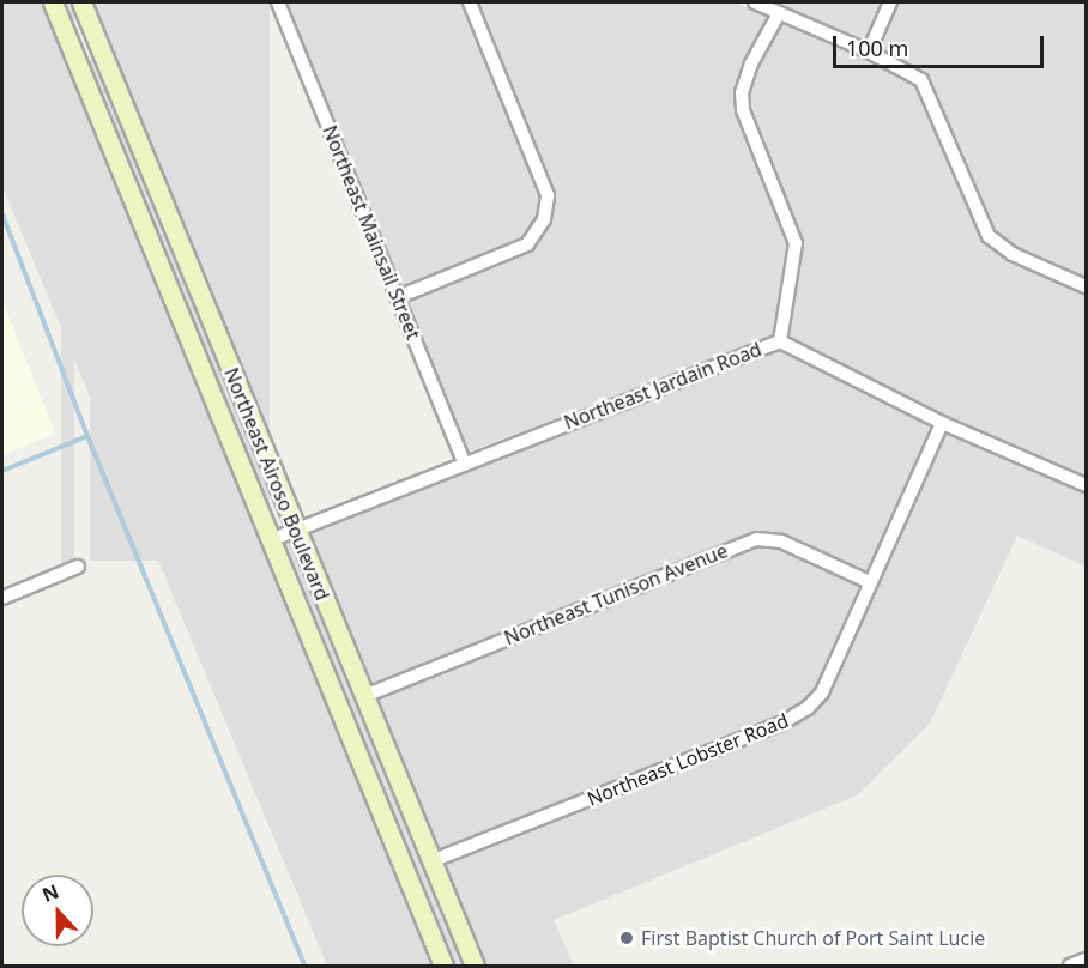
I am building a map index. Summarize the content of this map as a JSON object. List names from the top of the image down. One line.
{"streets":{"main road":["Northeast Airoso Boulevard"],"street":["Northeast Mainsail Street","Northeast Jardain Road","Northeast Tunison Avenue","Northeast Lobster Road"]},"crossings":[["Northeast Mainsail Street","Northeast Jardain Road"],["Northeast Jardain Road","Northeast Airoso Boulevard"],["Northeast Jardain Road","Northeast Lobster Road"],["Northeast Airoso Boulevard","Northeast Tunison Avenue"],["Northeast Airoso Boulevard","Northeast Lobster Road"],["Northeast Tunison Avenue","Northeast Lobster Road"]],"places":["First Baptist Church of Port Saint Lucie"],"scale_bar":"100 m","north":"top"}
